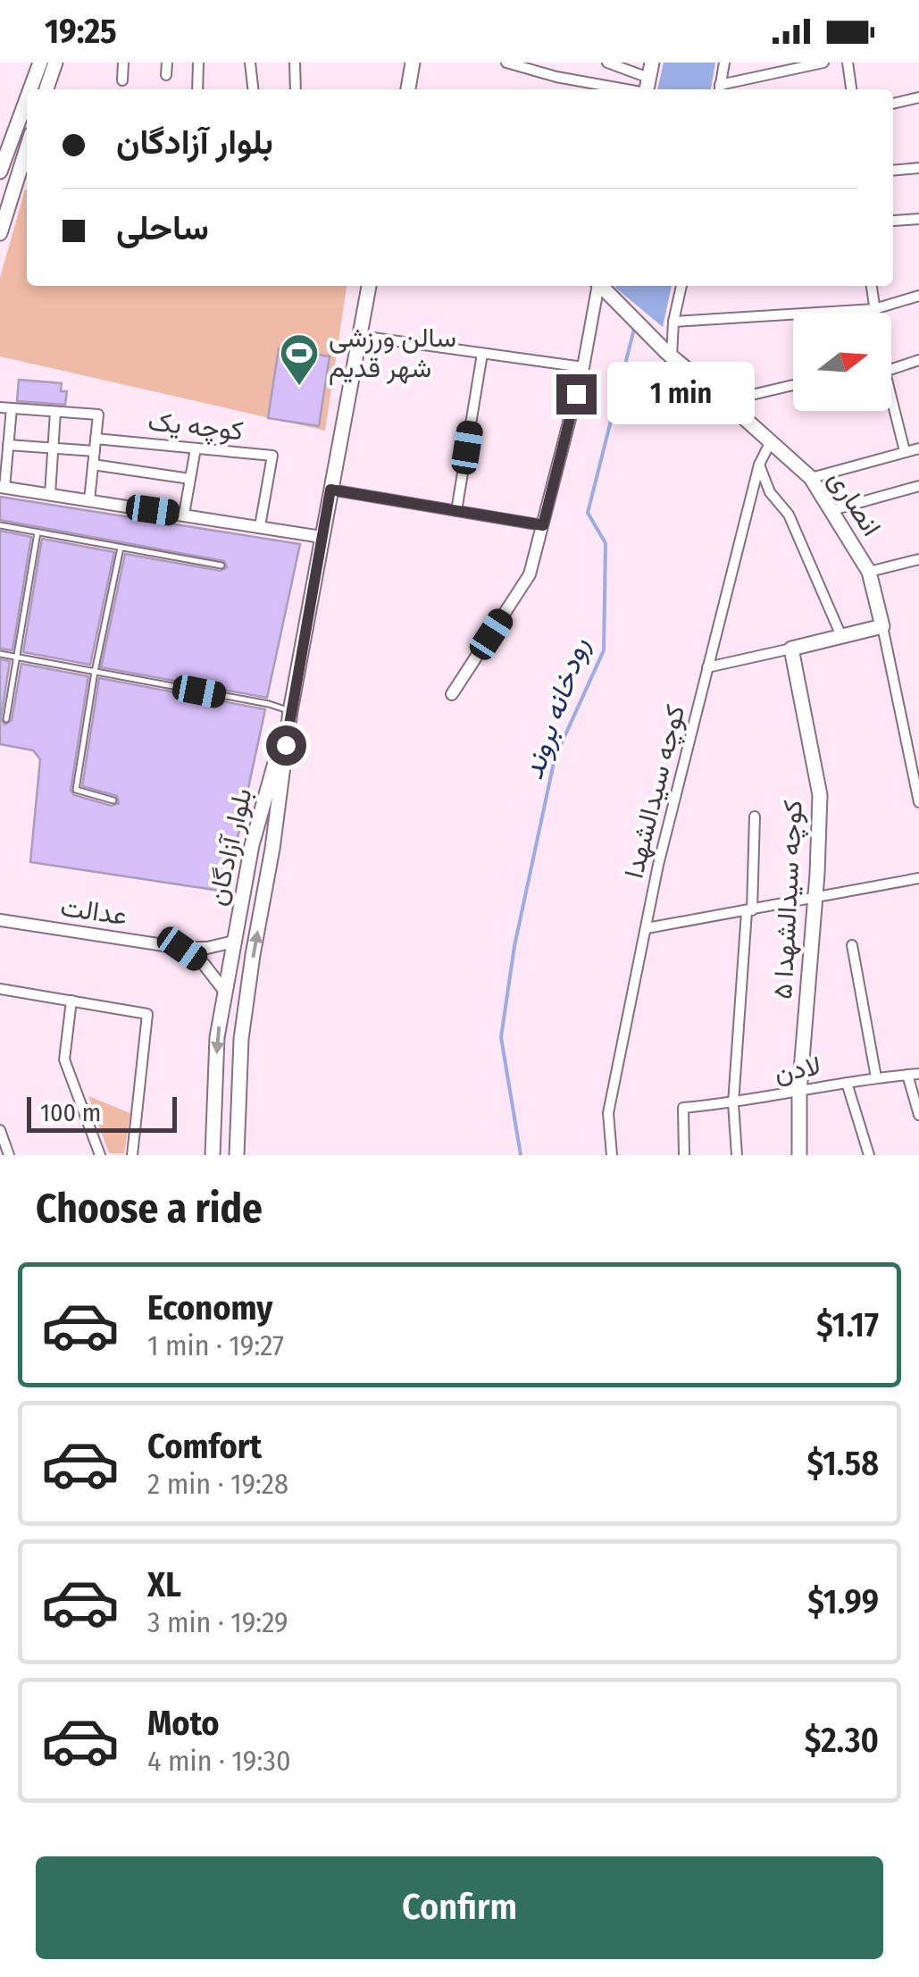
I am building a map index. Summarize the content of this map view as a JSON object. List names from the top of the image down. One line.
{"streets":{"main road":["انصاری","بلوار آزادگان","کوچه سیدالشهدا ۵"],"street":["کوچه یک","کوچه سیدالشهدا","عدالت","لادن"]},"crossings":[["انصاری","کوچه سیدالشهدا"],["بلوار آزادگان","عدالت"],["کوچه سیدالشهدا ۵","لادن"]],"water":["رودخانه بروند"],"places":{"sports":["سالن ورزشی شهر قدیم"]},"scale_bar":"100 m","north":"right","page":{"status":"19:25","banner":["بلوار آزادگان","ساحلی"],"bubble":"1 min","scale":"100 m","heading":"Choose a ride","list":[{"name":"Economy","note":"1 min · 19:27","value":"$1.17"},{"name":"Comfort","note":"2 min · 19:28","value":"$1.58"},{"name":"XL","note":"3 min · 19:29","value":"$1.99"},{"name":"Moto","note":"4 min · 19:30","value":"$2.30"}],"buttons":"Confirm"}}
